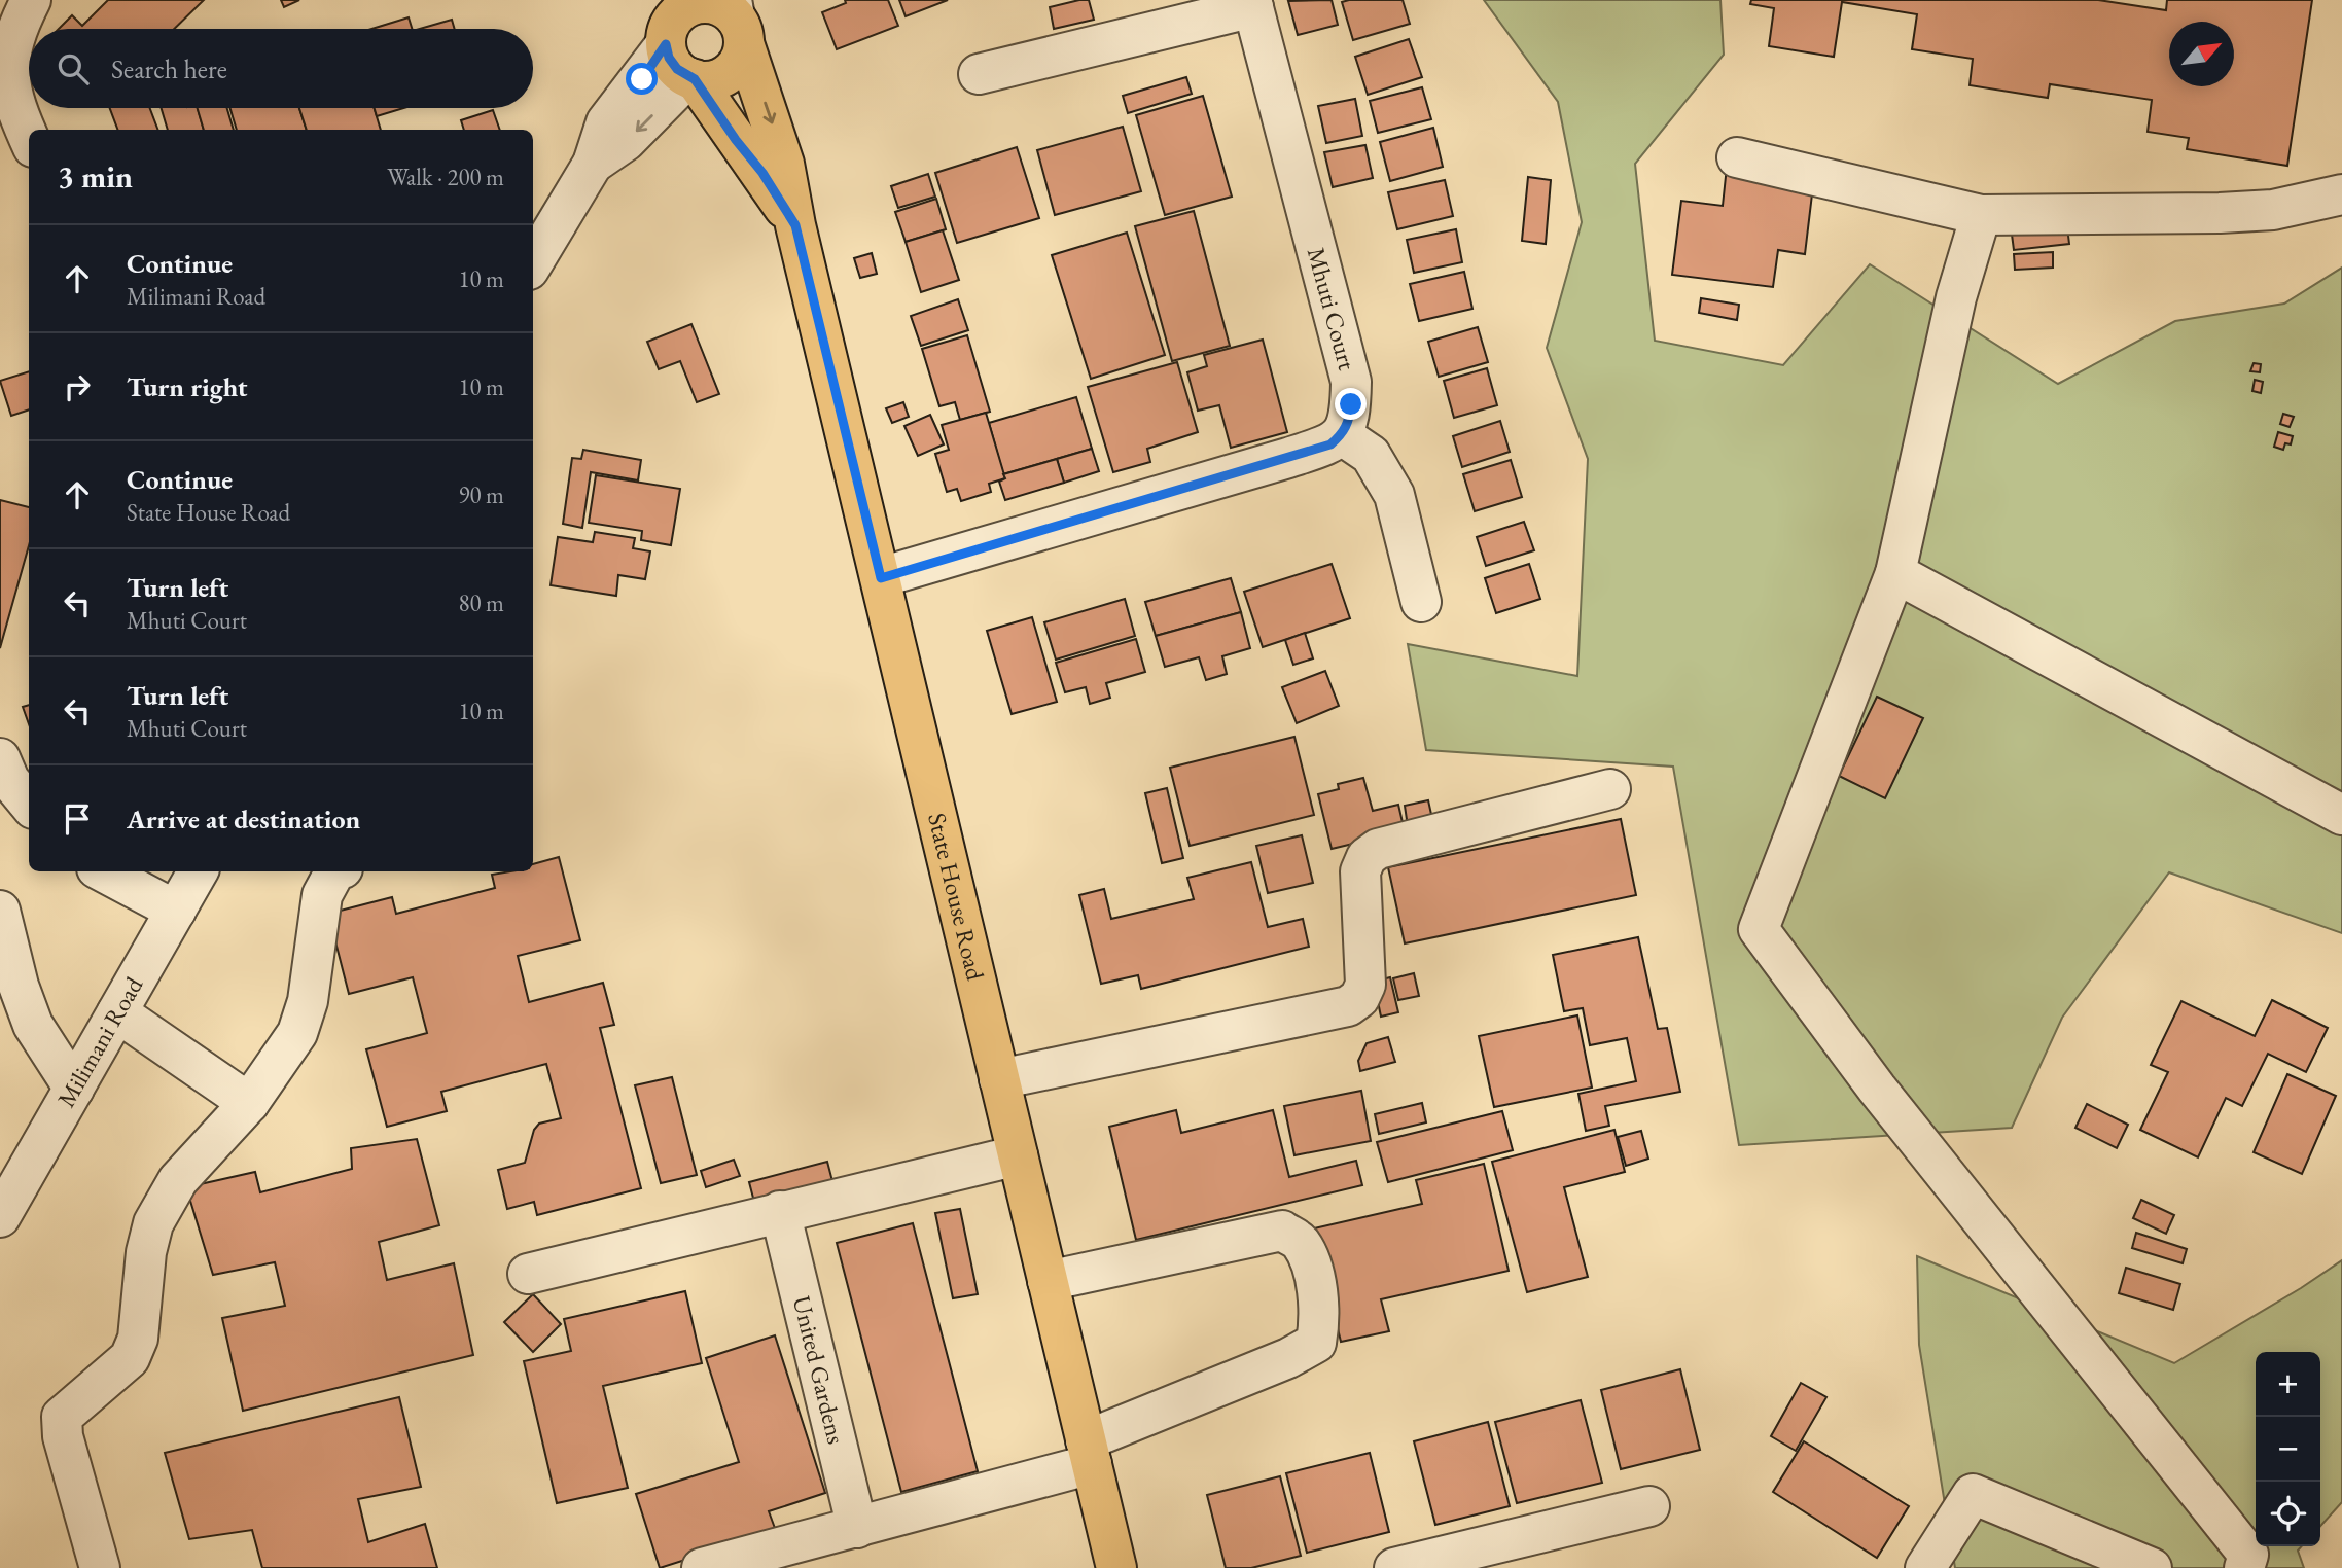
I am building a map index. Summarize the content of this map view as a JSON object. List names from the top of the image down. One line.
{"streets":{"main road":["State House Road"],"street":["Mhuti Court","Milimani Road","United Gardens"]},"north":"top right","page":{"search":"Search here","heading":["3 min","Walk · 200 m"],"list":[["Continue","Milimani Road","10 m"],["Turn right","10 m"],["Continue","State House Road","90 m"],["Turn left","Mhuti Court","80 m"],["Turn left","Mhuti Court","10 m"],"Arrive at destination"],"map_buttons":["+","−"]}}
